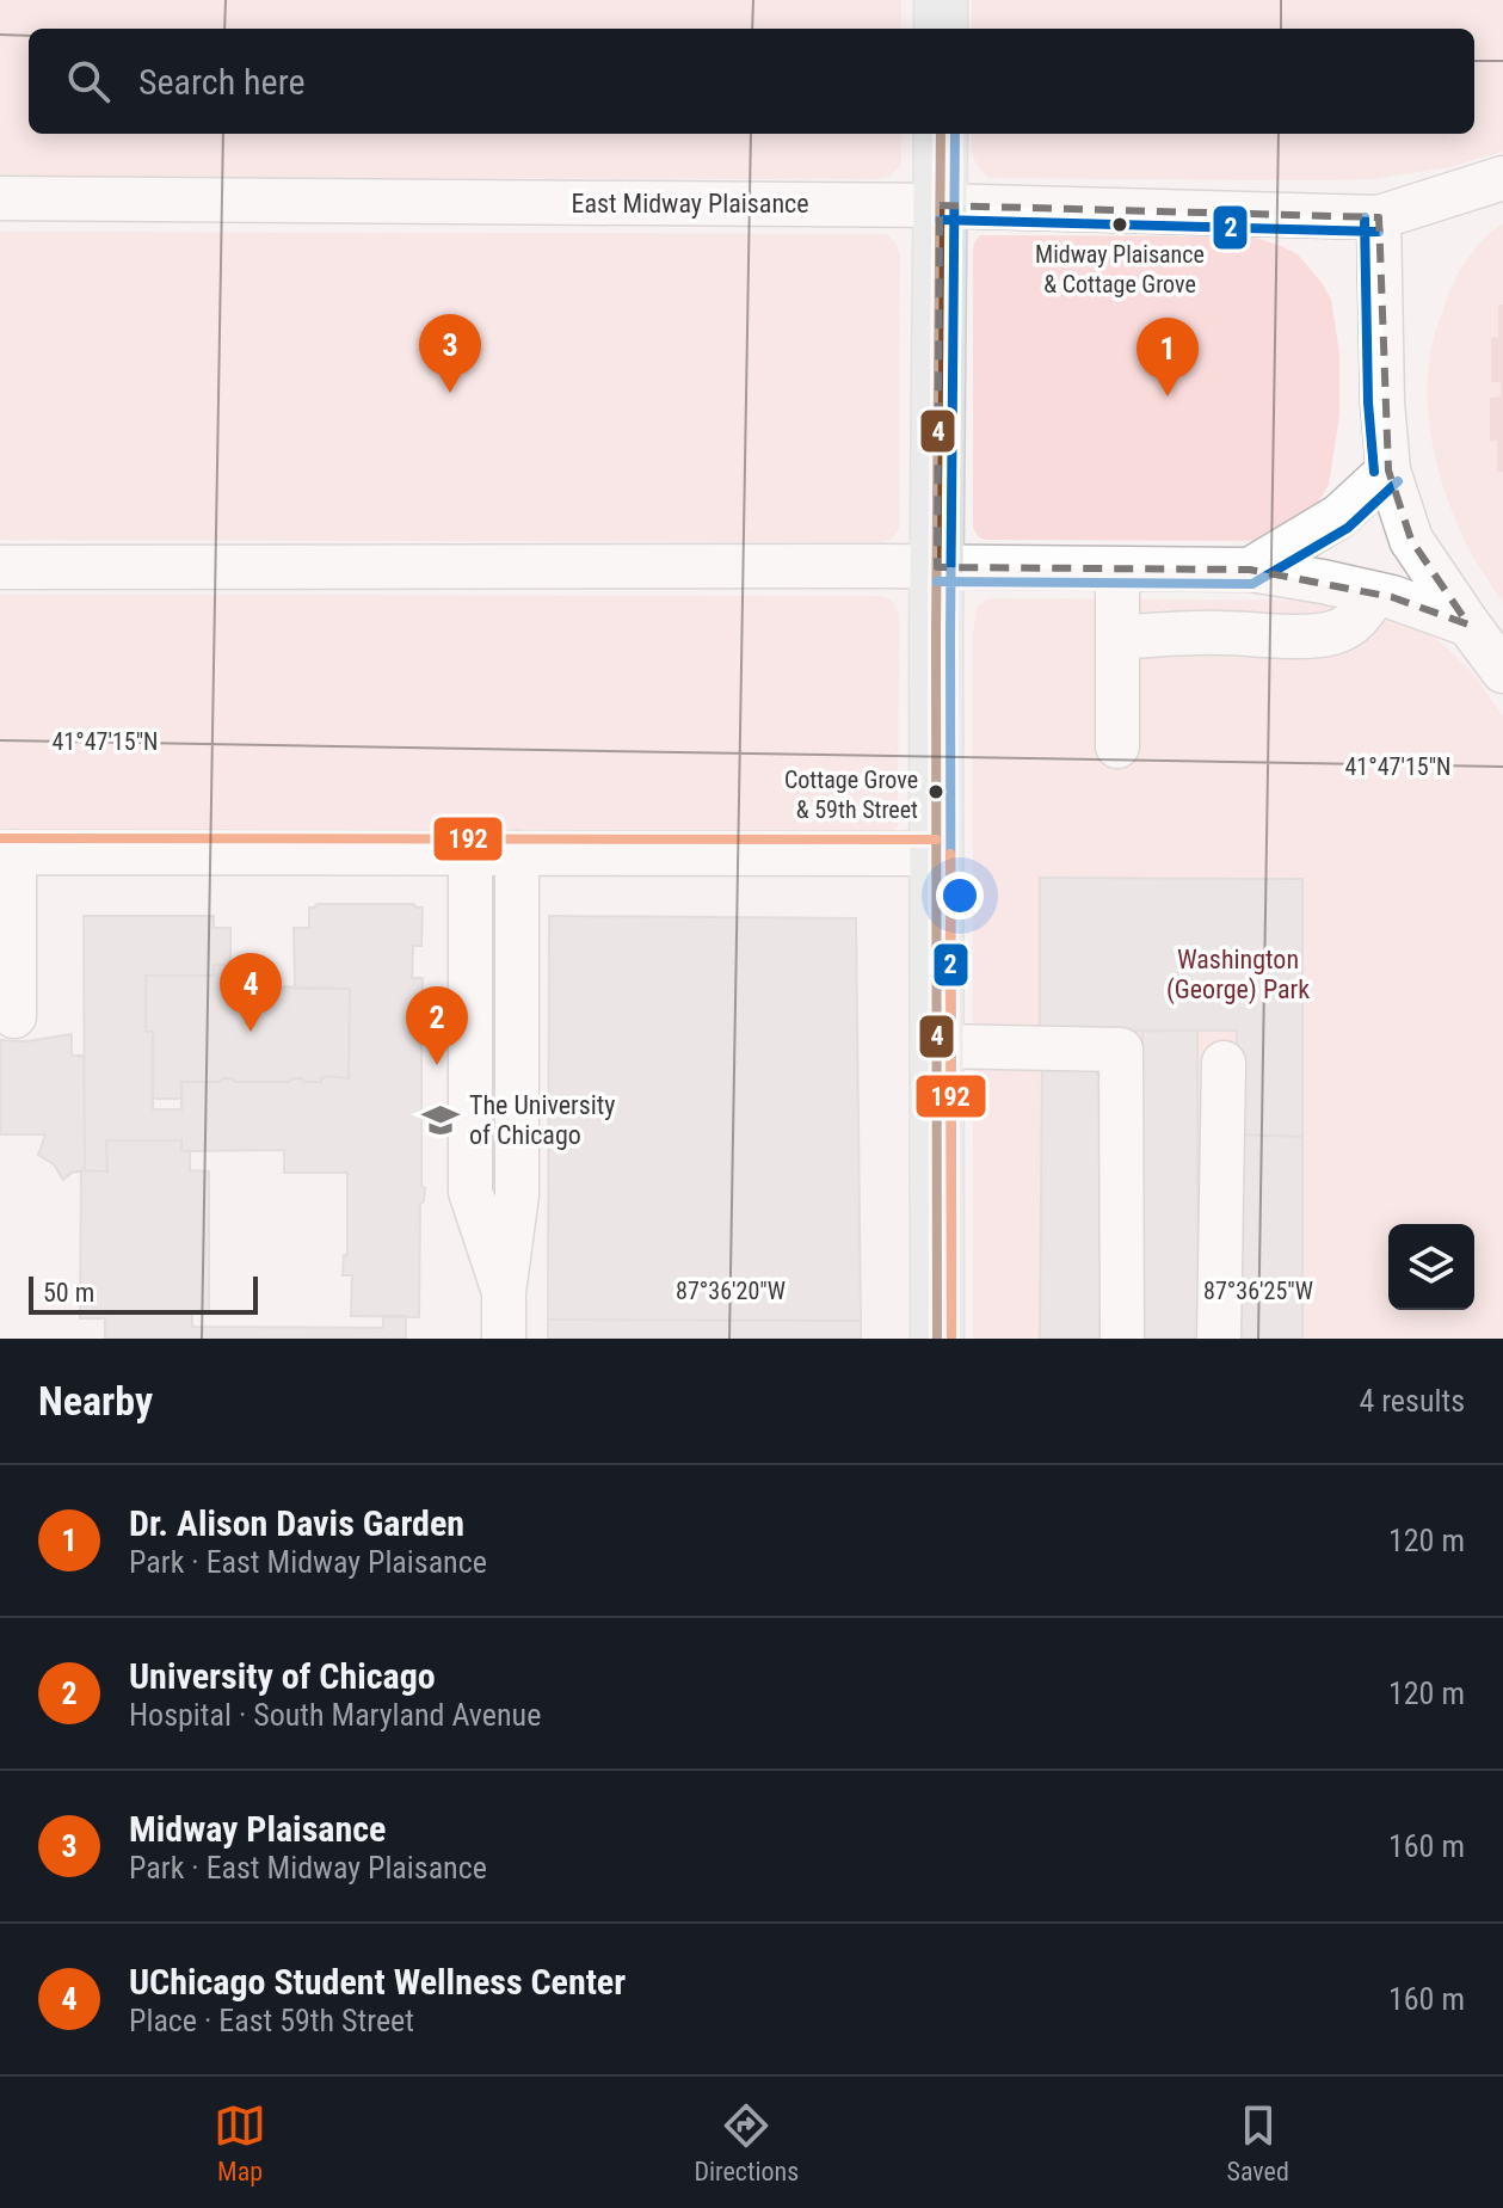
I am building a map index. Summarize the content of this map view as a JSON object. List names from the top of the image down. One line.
{"streets":{"street":["East Midway Plaisance"]},"parks":["Washington (George) Park"],"places":{"other":["Midway Plaisance & Cottage Grove","Cottage Grove & 59th Street"],"school or university":["The University of Chicago"]},"lines":["transit line 4","transit line 2","transit line 192"],"scale_bar":"50 m","page":{"search":"Search here","pins":["3","1","4","2"],"scale":"50 m","heading":["Nearby","4 results"],"list":[{"mark":"1","name":"Dr. Alison Davis Garden","note":"Park · East Midway Plaisance","value":"120 m"},{"mark":"2","name":"University of Chicago","note":"Hospital · South Maryland Avenue","value":"120 m"},{"mark":"3","name":"Midway Plaisance","note":"Park · East Midway Plaisance","value":"160 m"},{"mark":"4","name":"UChicago Student Wellness Center","note":"Place · East 59th Street","value":"160 m"}],"nav":["Map","Directions","Saved"]},"coordinates":["41°47'15\"N","87°36'20\"W","87°36'25\"W"]}
